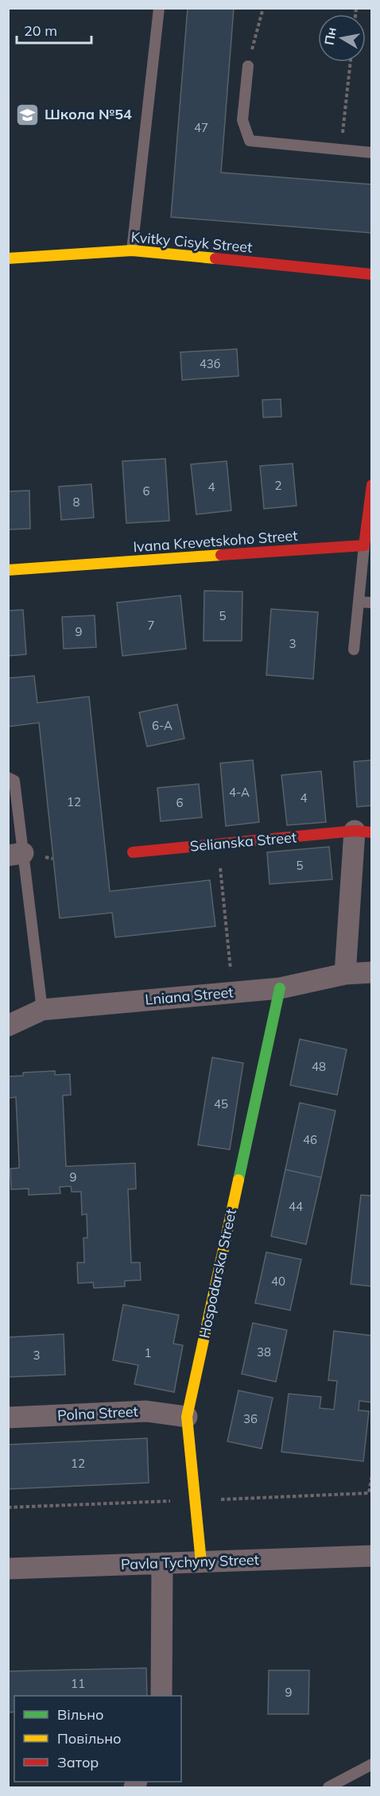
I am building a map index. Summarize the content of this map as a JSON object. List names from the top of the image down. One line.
{"streets":{"street":["Kvitky Cisyk Street","Ivana Krevetskoho Street","Selianska Street","Lniana Street","Hospodarska Street","Polna Street","Pavla Tychyny Street"]},"crossings":[["Selianska Street","Lniana Street"],["Lniana Street","Hospodarska Street"],["Hospodarska Street","Polna Street"],["Hospodarska Street","Pavla Tychyny Street"]],"places":{"school or university":["Школа №54"]},"house_numbers":["47","43б","2","4","6","8","5","7","9","3","6-А","4-А","4","12","6","5","48","45","46","9","44","40","38","1","3","36","12","11","9"],"legend":["Вільно","Повільно","Затор"],"scale_bar":"20 m","north":"left"}
